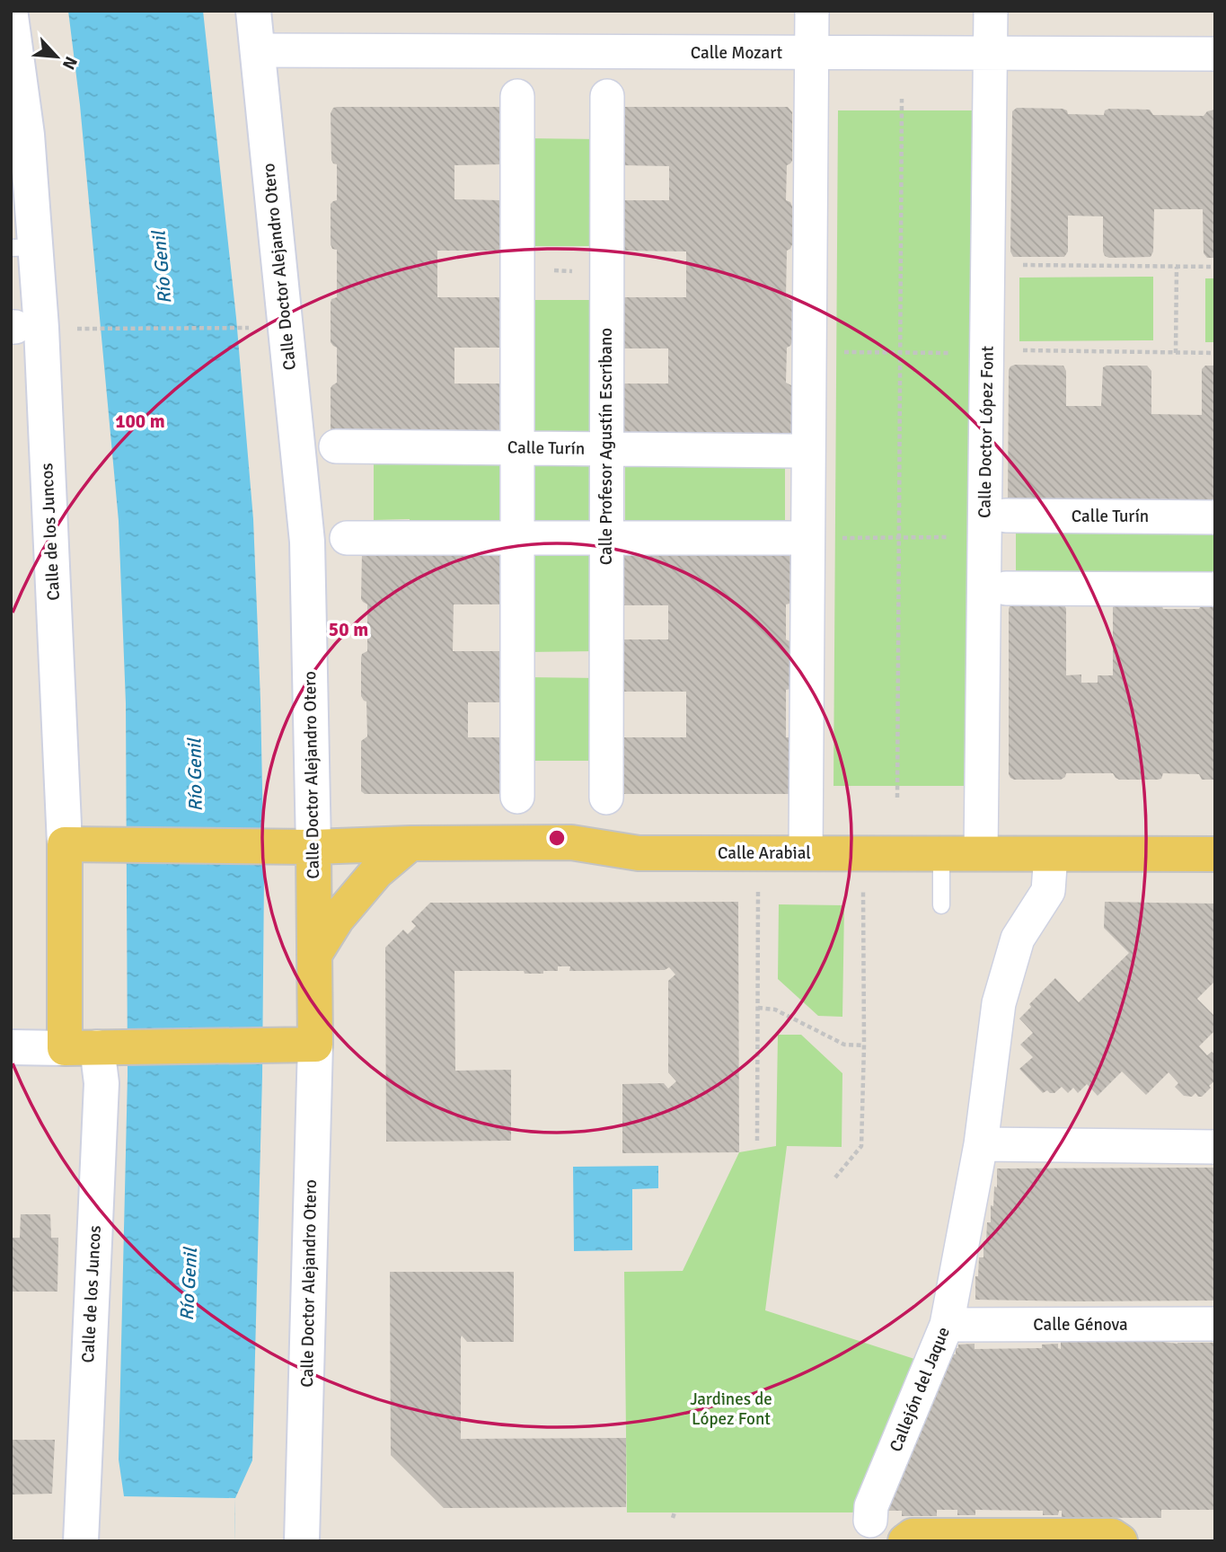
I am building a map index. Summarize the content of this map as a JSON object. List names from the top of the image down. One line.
{"streets":{"main road":["Calle Doctor Alejandro Otero","Calle de los Juncos","Calle Arabial"],"street":["Calle Mozart","Calle Doctor López Font","Calle Profesor Agustín Escribano","Calle Turín","Calle Génova","Callejón del Jaque"]},"crossings":[["Calle Mozart","Calle Doctor Alejandro Otero"],["Calle Mozart","Calle Doctor López Font"],["Calle Doctor Alejandro Otero","Calle Arabial"],["Calle Doctor López Font","Calle Arabial"],["Calle Profesor Agustín Escribano","Calle Turín"],["Calle de los Juncos","Calle Arabial"],["Calle Arabial","Callejón del Jaque"],["Calle Génova","Callejón del Jaque"]],"water":["Río Genil"],"parks":["Jardines de López Font"],"north":"bottom right","rings":["100 m","50 m"]}
